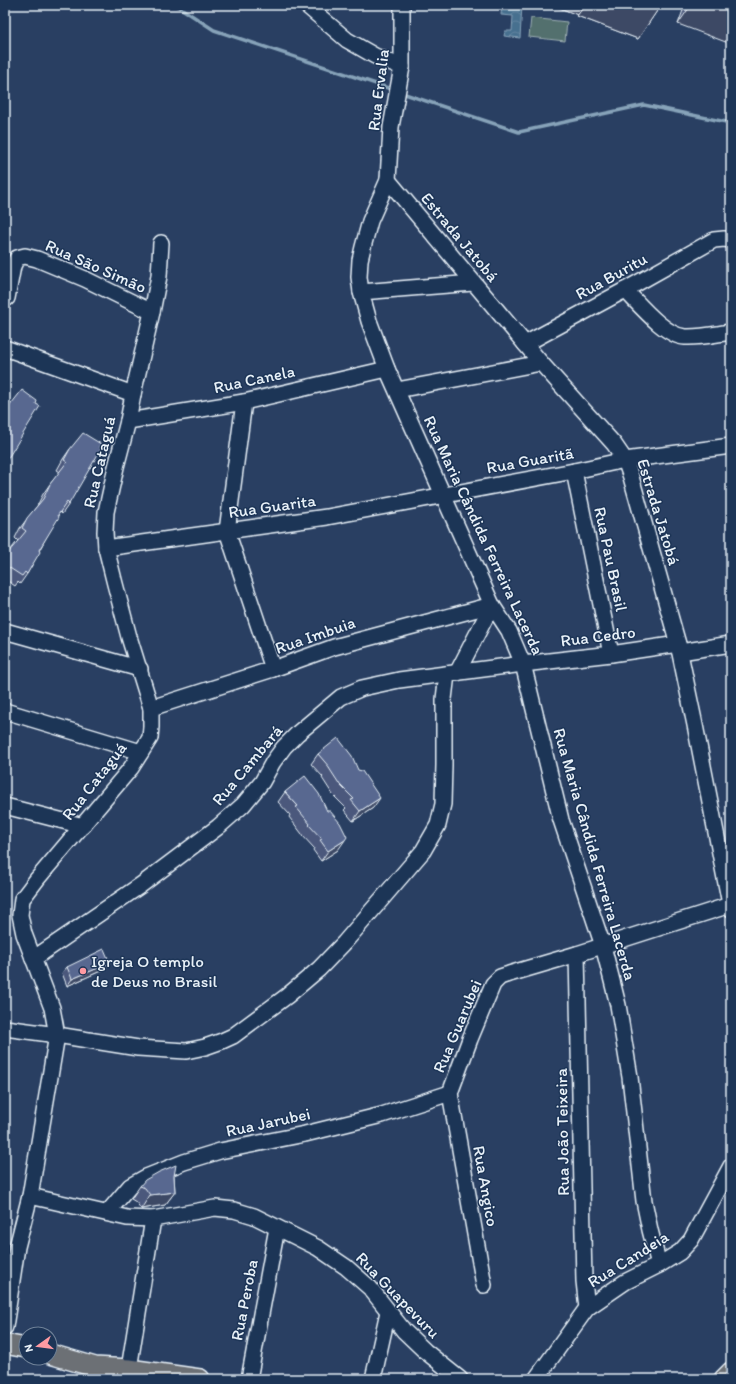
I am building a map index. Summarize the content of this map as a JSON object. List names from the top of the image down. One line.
{"streets":{"street":["Rua Ervalia","Estrada Jatobá","Rua São Simão","Rua Buritu","Rua Canela","Rua Guaritã","Rua Cataguá","Rua Guarita","Rua Maria Cândida Ferreira Lacerda","Rua Pau Brasil","Rua Imbuia","Rua Cedro","Rua Cambará","Rua Guarubei","Rua Jarubei","Rua João Teixeira","Rua Angico","Rua Candeia","Rua Guapevuru","Rua Peroba"]},"crossings":[["Rua Ervalia","Estrada Jatobá"],["Rua Ervalia","Rua Maria Cândida Ferreira Lacerda"],["Estrada Jatobá","Rua Buritu"],["Estrada Jatobá","Rua Guaritã"],["Estrada Jatobá","Rua Maria Cândida Ferreira Lacerda"],["Estrada Jatobá","Rua Cedro"],["Estrada Jatobá","Rua Guarubei"],["Rua São Simão","Rua Cataguá"],["Rua Canela","Rua Cataguá"],["Rua Canela","Rua Maria Cândida Ferreira Lacerda"],["Rua Guaritã","Rua Guarita"],["Rua Guaritã","Rua Maria Cândida Ferreira Lacerda"],["Rua Guaritã","Rua Pau Brasil"],["Rua Cataguá","Rua Guarita"],["Rua Cataguá","Rua Imbuia"],["Rua Cataguá","Rua Cambará"],["Rua Cataguá","Rua Guapevuru"],["Rua Guarita","Rua Maria Cândida Ferreira Lacerda"],["Rua Maria Cândida Ferreira Lacerda","Rua Imbuia"],["Rua Maria Cândida Ferreira Lacerda","Rua Cedro"],["Rua Maria Cândida Ferreira Lacerda","Rua Guarubei"],["Rua Maria Cândida Ferreira Lacerda","Rua Candeia"],["Rua Pau Brasil","Rua Cedro"],["Rua Cedro","Rua Cambará"],["Rua Guarubei","Rua Jarubei"],["Rua Guarubei","Rua João Teixeira"],["Rua Guarubei","Rua Angico"],["Rua Jarubei","Rua Angico"],["Rua Jarubei","Rua Guapevuru"],["Rua João Teixeira","Rua Candeia"],["Rua Guapevuru","Rua Peroba"]],"places":["Igreja O templo de Deus no Brasil"],"north":"left"}
